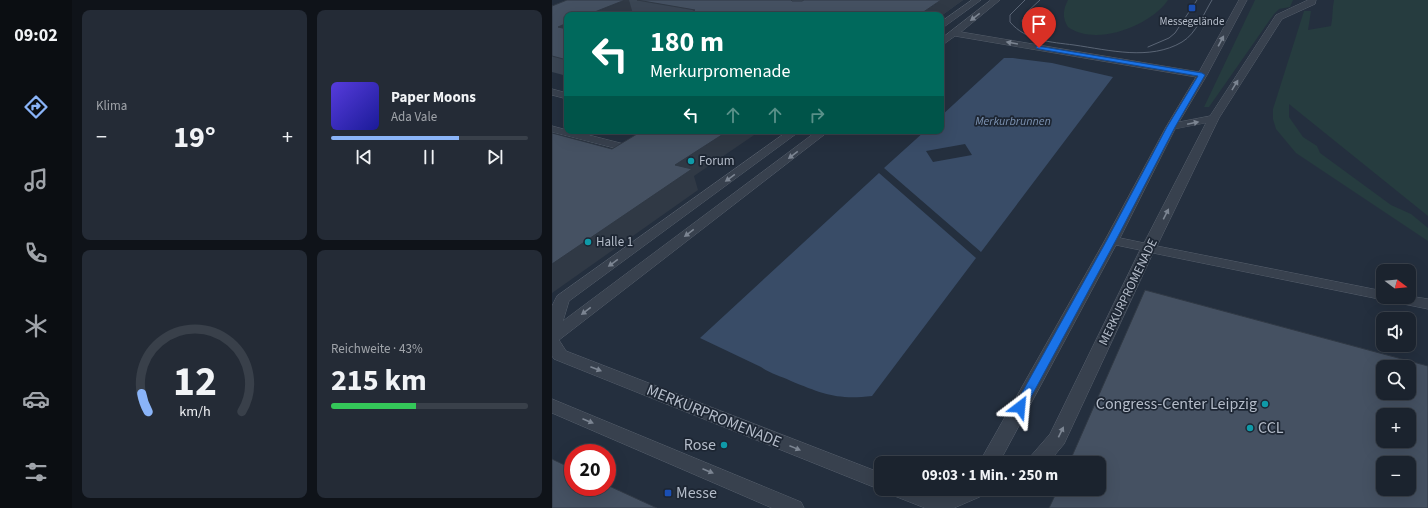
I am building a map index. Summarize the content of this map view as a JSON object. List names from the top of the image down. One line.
{"streets":{"lane":["MERKURPROMENADE"]},"water":["Merkurbrunnen"],"places":{"transit":["Messegelände","Messe"],"other":["Forum","Halle 1","Congress-Center Leipzig","CCL","Rose"]},"north":"right","page":{"tabs":"09:02","tile":["Klima",["Reichweite · 43%","215 km"]],"turn":["180 m","Merkurpromenade"],"song":["Paper Moons","Ada Vale"],"heat":["−","19°","+"],"map_buttons":["+","−"],"limit":"20","trip":"09:03 · 1 Min. · 250 m","gauge":["12","km/h"]}}
